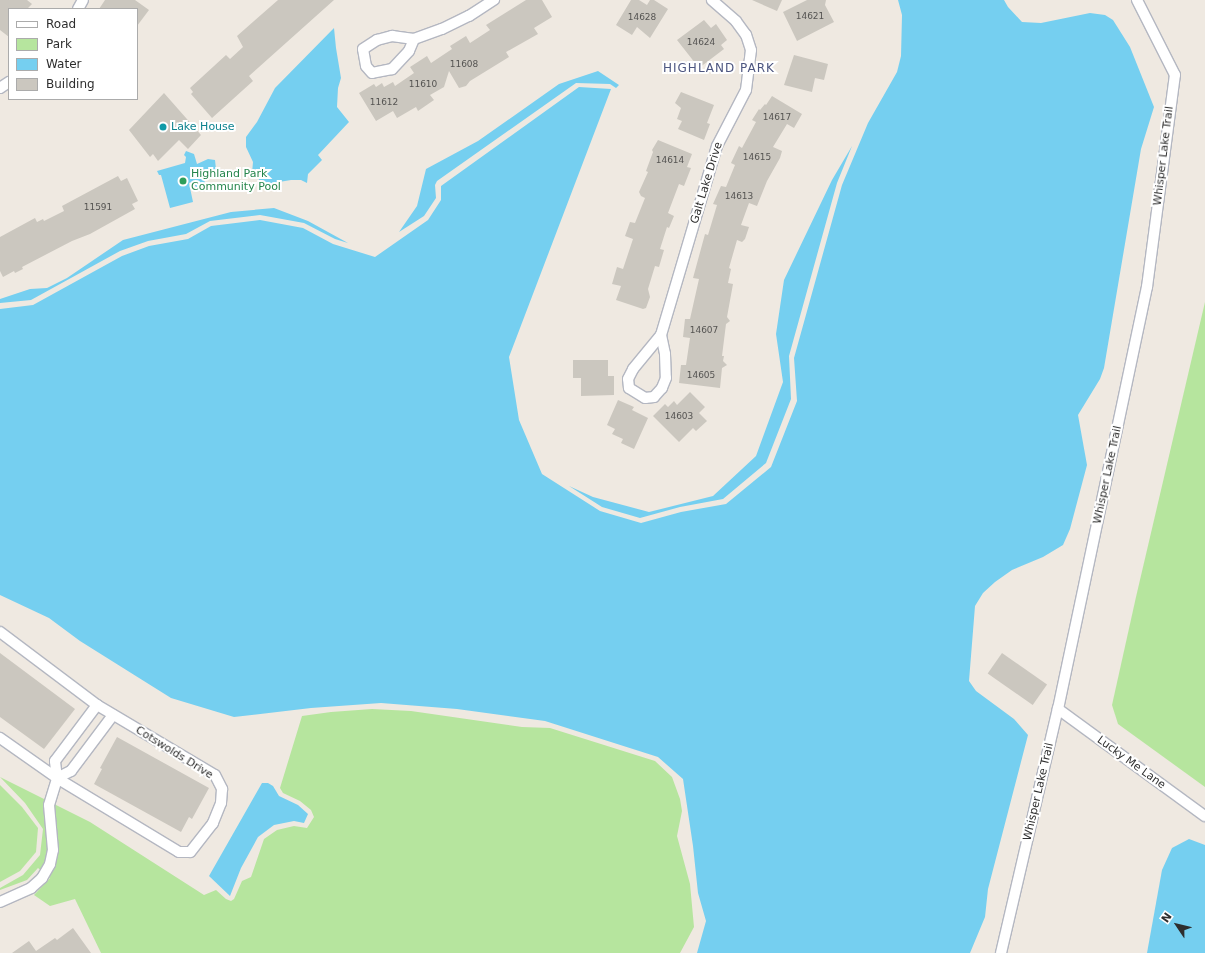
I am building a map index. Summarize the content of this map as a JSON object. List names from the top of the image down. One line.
{"streets":{"street":["Whisper Lake Trail","Galt Lake Drive","Cotswolds Drive","Lucky Me Lane"]},"crossings":[["Whisper Lake Trail","Lucky Me Lane"]],"districts":["HIGHLAND PARK"],"places":["Lake House","Highland Park Community Pool"],"house_numbers":["14621","14628","14624","11608","11610","11612","14617","14615","14614","14613","11591","14607","14605","14603"],"legend":["Road","Park","Water","Building"],"north":"top left"}
